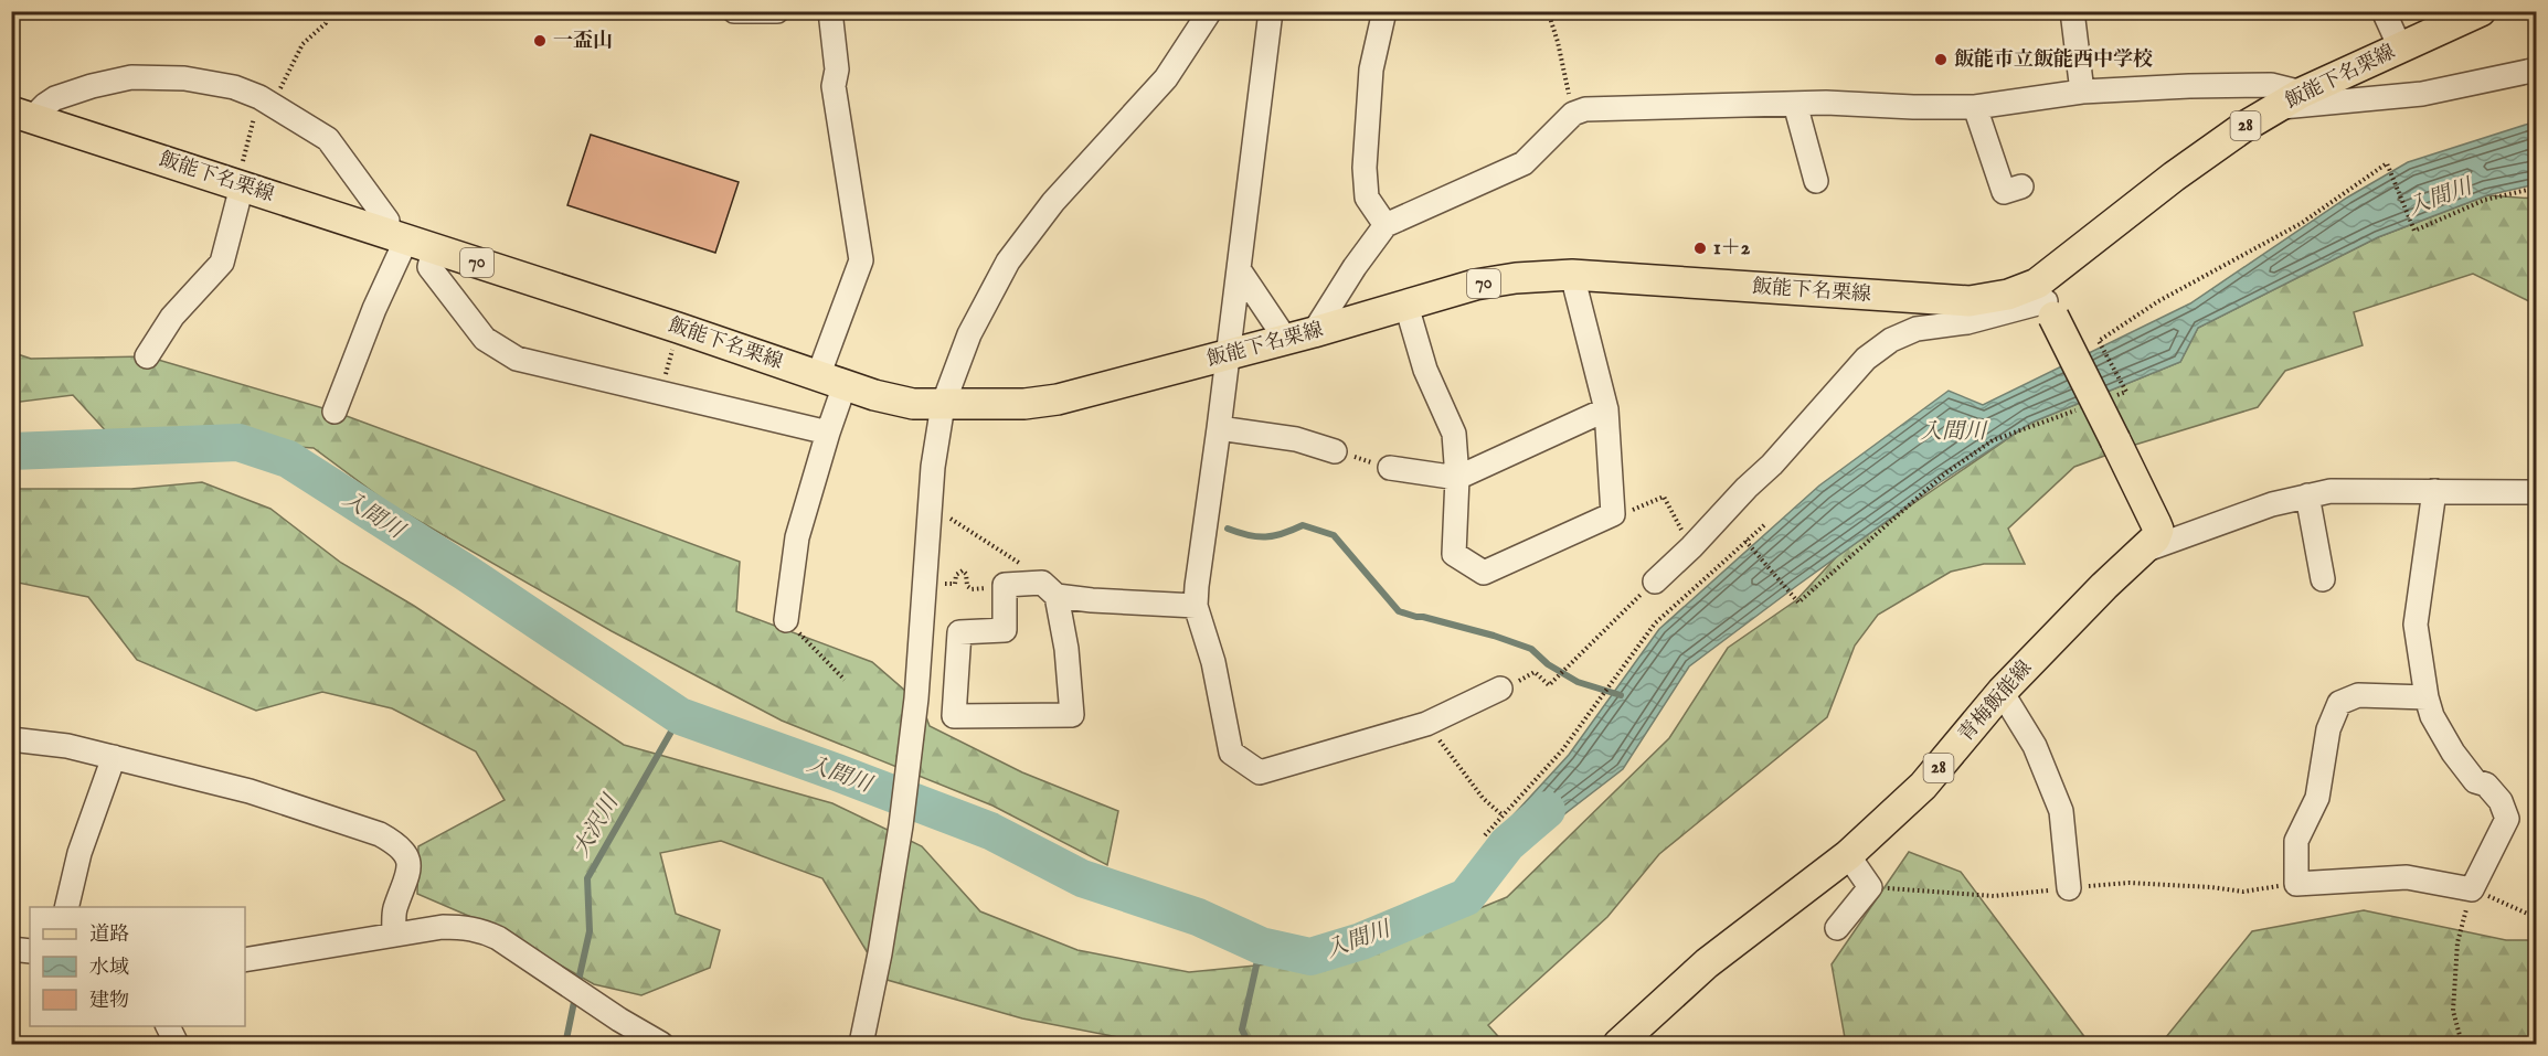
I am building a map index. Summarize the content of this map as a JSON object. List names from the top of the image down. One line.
{"streets":{"main road":["飯能下名栗線","28","70","青梅飯能線"]},"crossings":[["飯能下名栗線","青梅飯能線"]],"water":["入間川","大沢川"],"places":["一盃山","飯能市立飯能西中学校","1＋2"],"legend":["道路","水域","建物"]}
